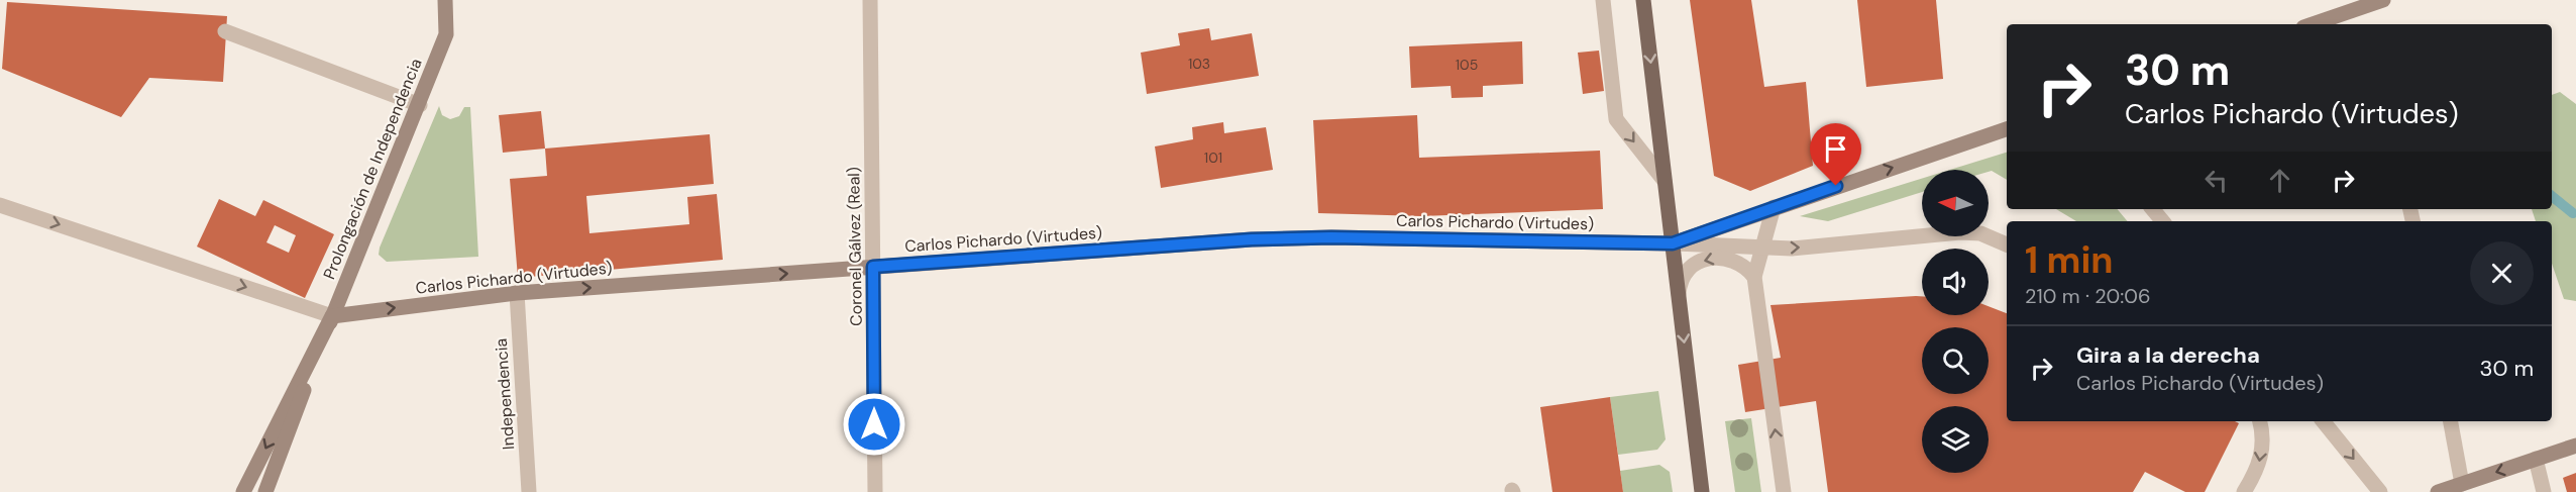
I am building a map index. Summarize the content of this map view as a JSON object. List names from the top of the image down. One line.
{"streets":{"street":["Prolongación de Independencia","Carlos Pichardo (Virtudes)","Coronel Gálvez (Real)","Independencia"]},"crossings":[["Prolongación de Independencia","Carlos Pichardo (Virtudes)"],["Carlos Pichardo (Virtudes)","Coronel Gálvez (Real)"],["Carlos Pichardo (Virtudes)","Independencia"]],"one_way":["Carlos Pichardo (Virtudes)"],"house_numbers":["103","105","101"],"north":"left","page":{"turn":["30 m","Carlos Pichardo (Virtudes)"],"heading":["1 min","210 m · 20:06"],"list":[{"name":"Gira a la derecha","note":"Carlos Pichardo (Virtudes)","value":"30 m"}]}}
